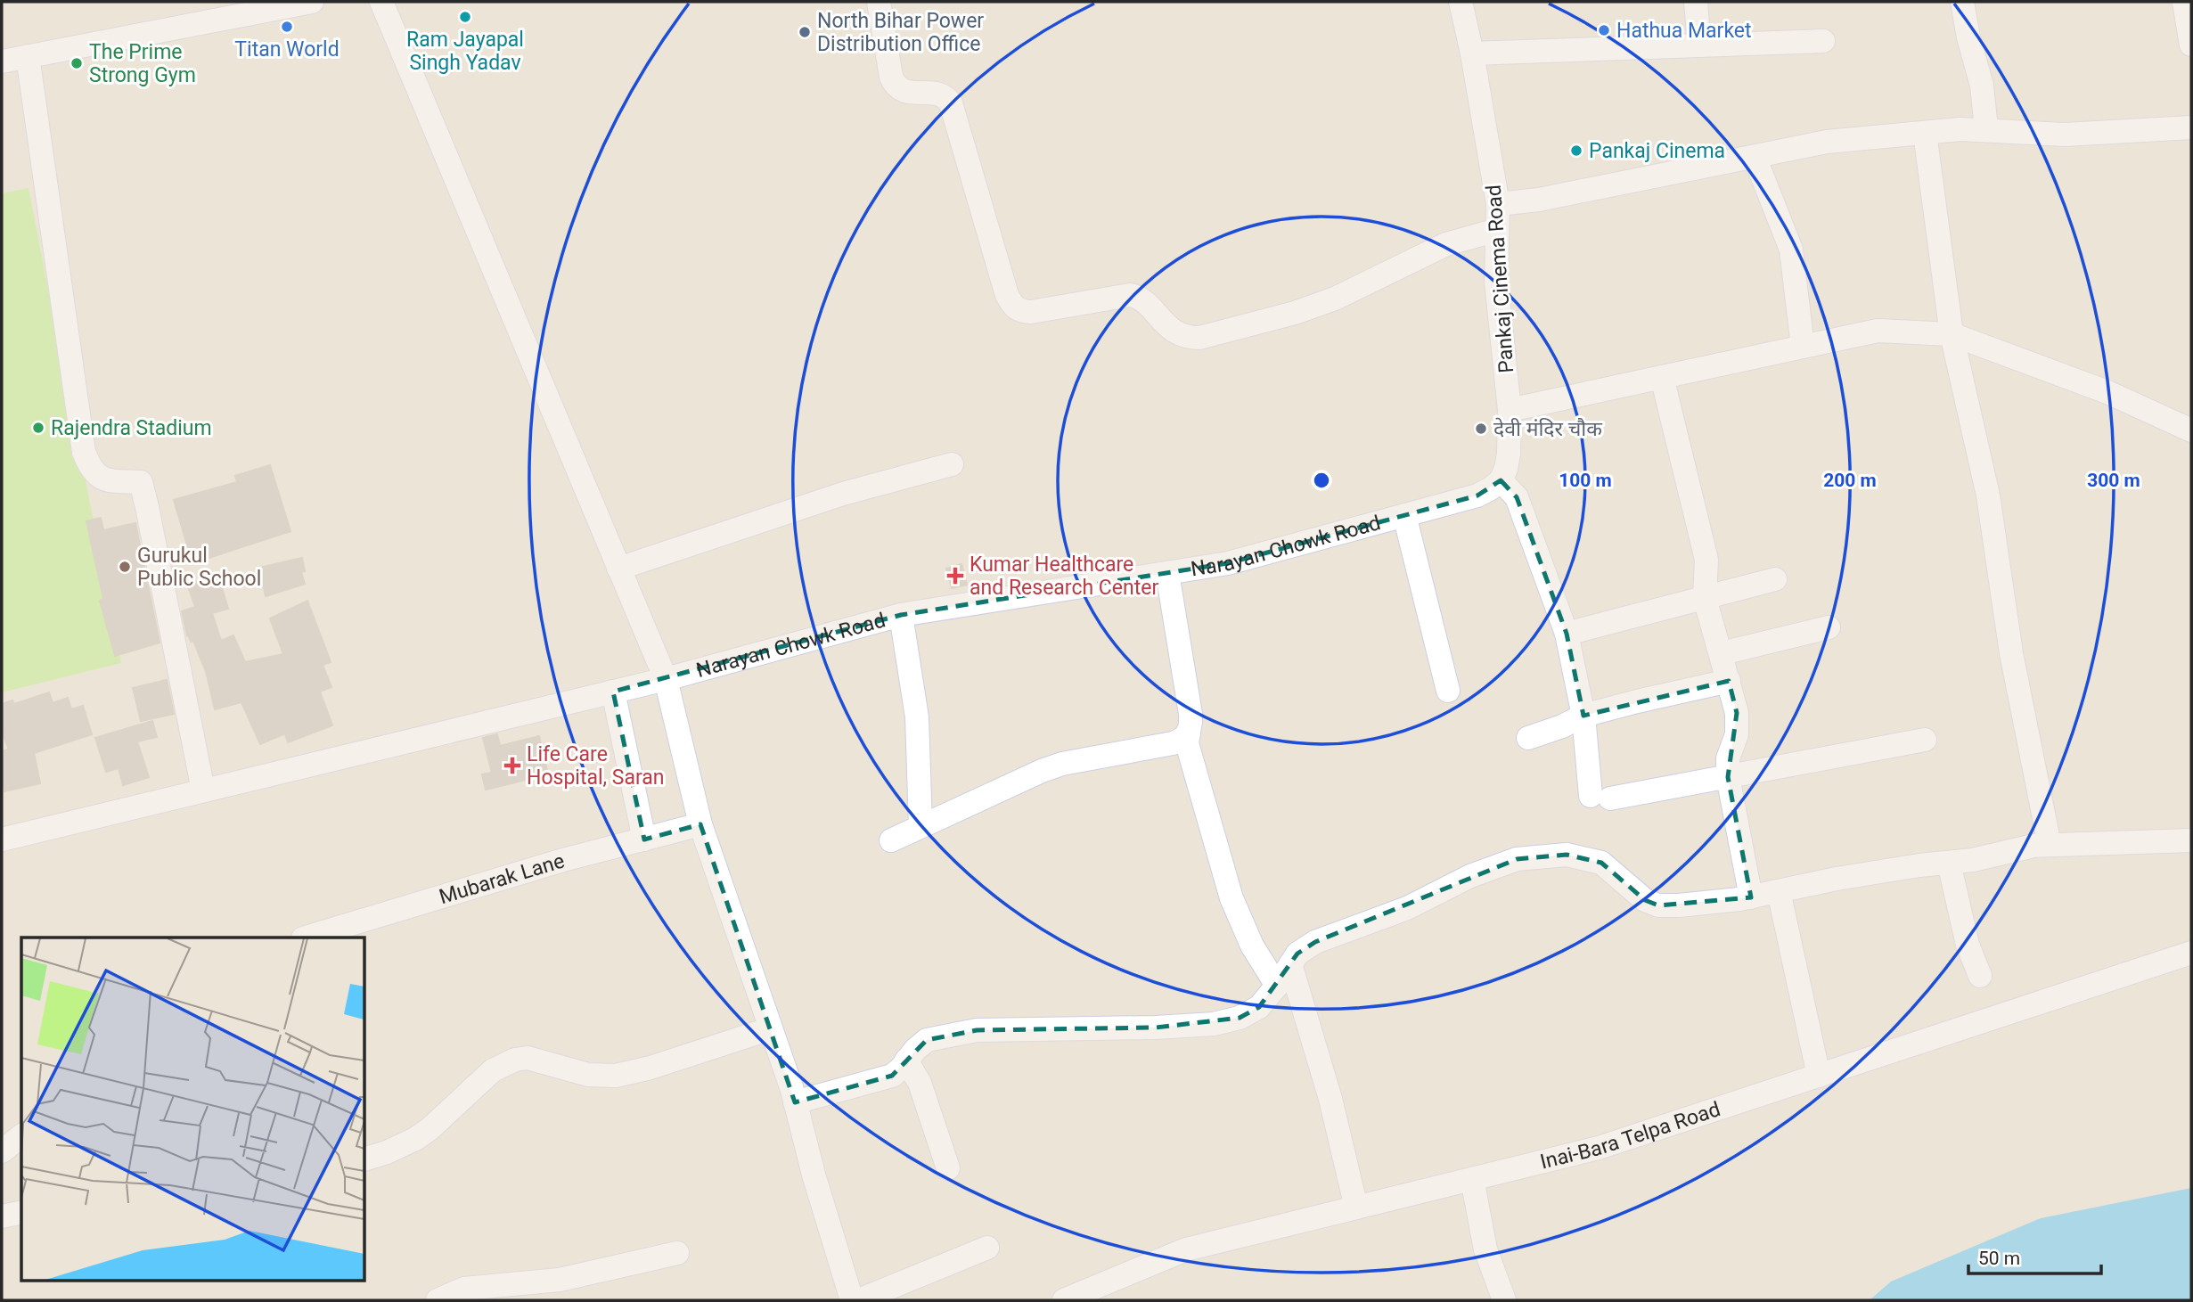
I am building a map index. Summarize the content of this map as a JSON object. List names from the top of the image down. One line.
{"streets":{"street":["Pankaj Cinema Road","Narayan Chowk Road","Mubarak Lane","Inai-Bara Telpa Road"]},"places":{"other":["Ram Jayapal Singh Yadav","Titan World","Hathua Market","North Bihar Power Distribution Office","The Prime Strong Gym","Pankaj Cinema","Rajendra Stadium","देवी मंदिर चौक","Gurukul Public School"],"health":["Kumar Healthcare and Research Center","Life Care Hospital, Saran"]},"scale_bar":"50 m","rings":["100 m","200 m","300 m"]}
